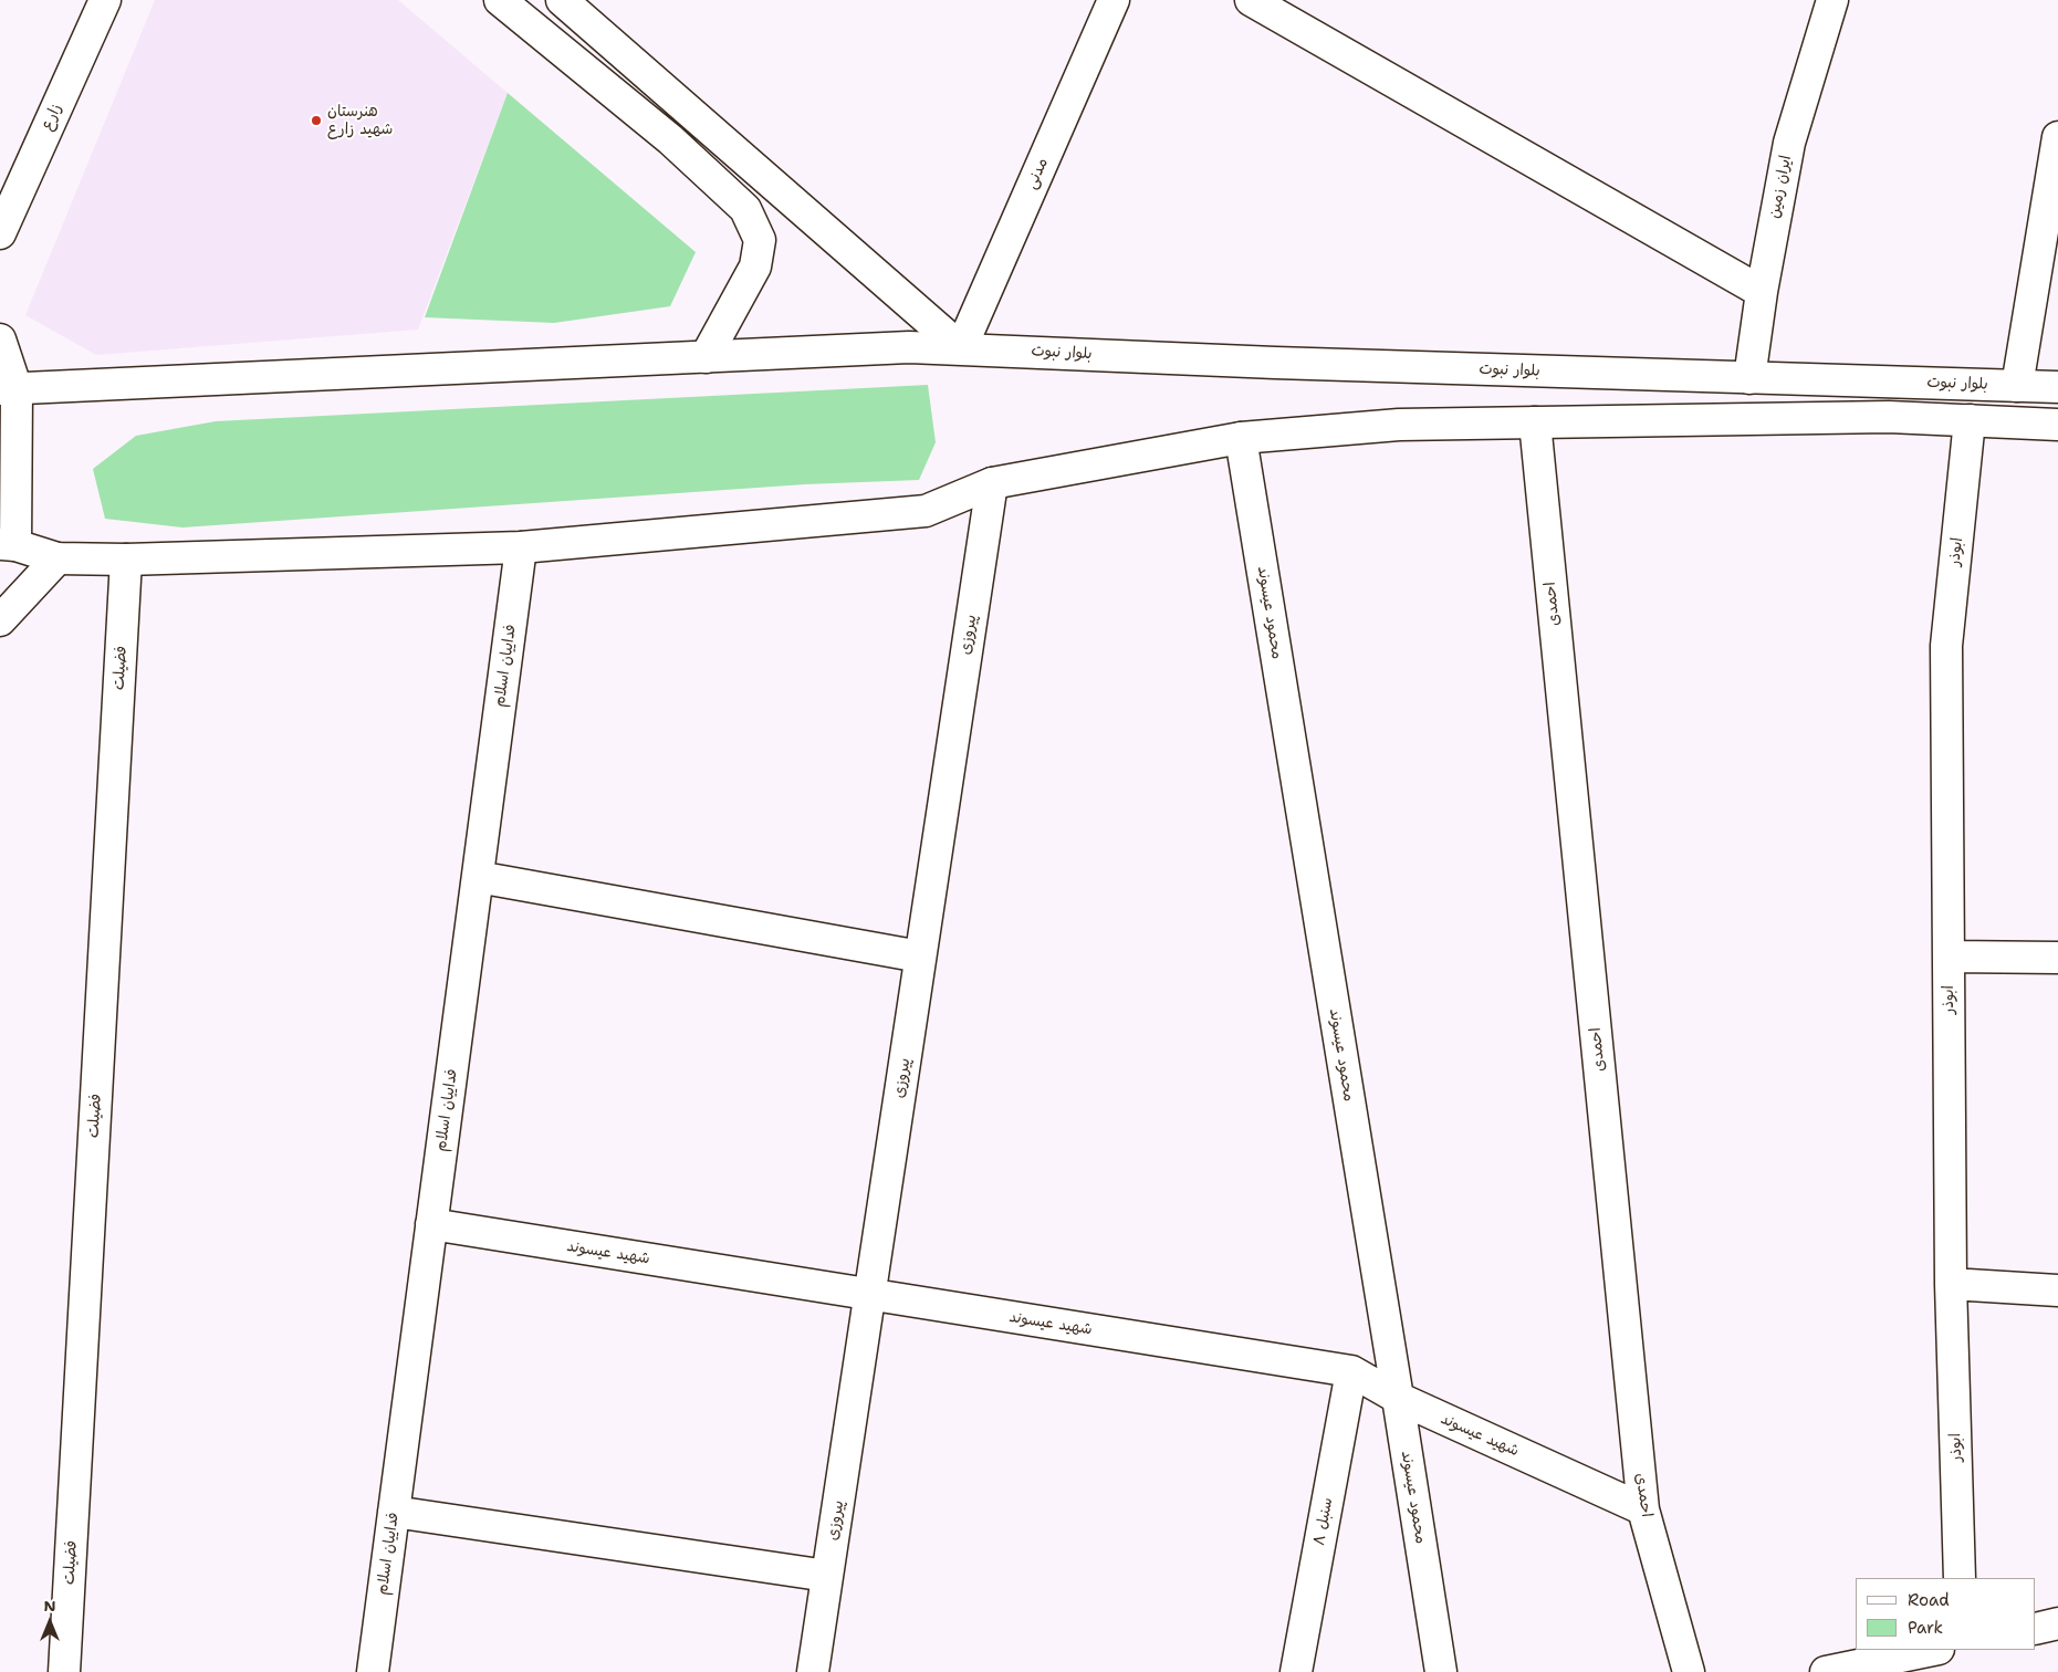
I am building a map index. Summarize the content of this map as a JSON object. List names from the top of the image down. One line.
{"streets":{"street":["زارع","مدنی","ایران زمین","بلوار نبوت","ابوذر","احمدی","محمود عیسوند","پیروزی","فداییان اسلام","فضیلت","شهید عیسوند","سنبل ۸"]},"crossings":[["مدنی","بلوار نبوت"],["ایران زمین","بلوار نبوت"],["احمدی","شهید عیسوند"],["محمود عیسوند","شهید عیسوند"],["پیروزی","شهید عیسوند"],["فداییان اسلام","شهید عیسوند"],["شهید عیسوند","سنبل ۸"]],"places":["هنرستان شهید زارع"],"legend":["Road","Park"],"north":"top"}
